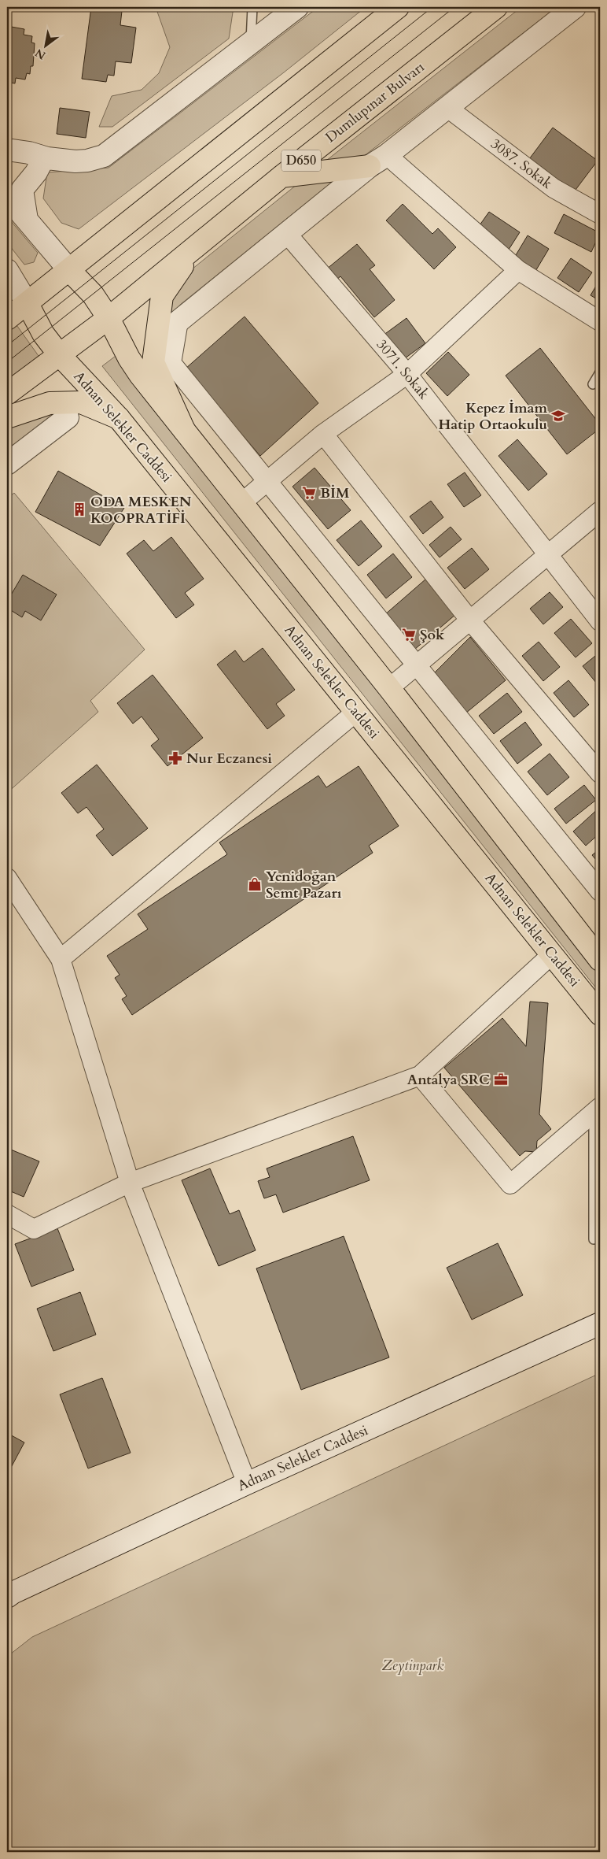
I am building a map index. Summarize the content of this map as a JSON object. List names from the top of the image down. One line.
{"streets":{"main road":["Dumlupınar Bulvarı","D650","Adnan Selekler Caddesi"],"street":["3087. Sokak","3071. Sokak"]},"crossings":[["Dumlupınar Bulvarı","Adnan Selekler Caddesi"]],"parks":["Zeytinpark"],"places":{"school or university":["Kepez İmam Hatip Ortaokulu"],"supermarket":["BİM","Şok"],"building":["ODA MESKEN KOOPRATİFİ"],"pharmacy":["Nur Eczanesi"],"shop":["Yenidoğan Semt Pazarı"],"office":["Antalya SRC"]},"north":"bottom left"}
